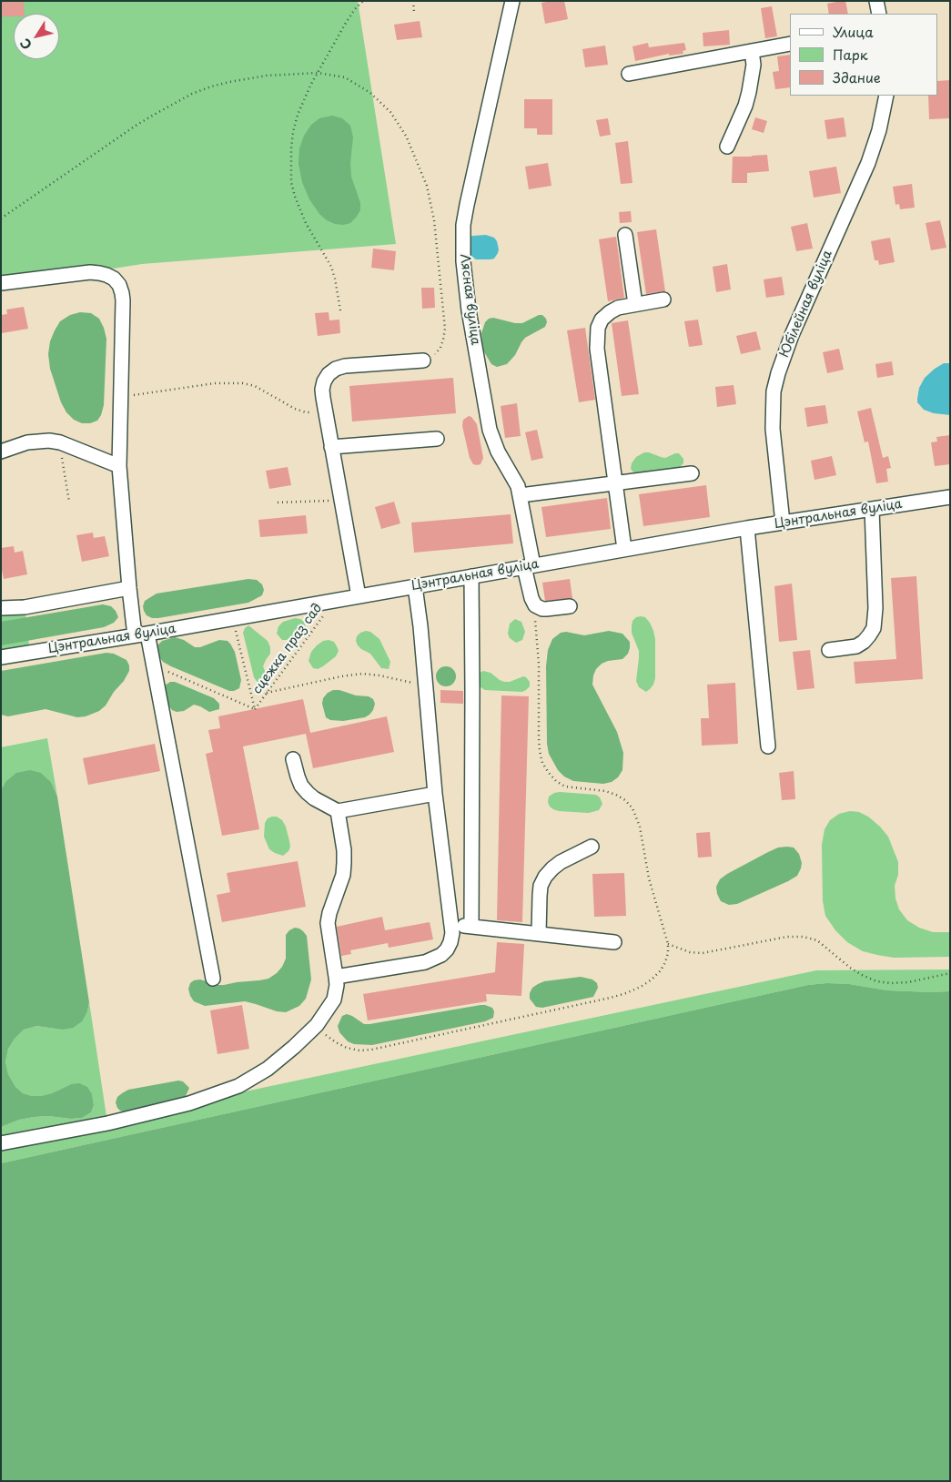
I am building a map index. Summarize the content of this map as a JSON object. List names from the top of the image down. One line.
{"streets":{"street":["Лясная вуліца","Юбілейная вуліца","Цэнтральная вуліца"],"path":["сцежка праз сад"]},"crossings":[["Лясная вуліца","Цэнтральная вуліца"],["Юбілейная вуліца","Цэнтральная вуліца"],["Цэнтральная вуліца","сцежка праз сад"]],"legend":["Улица","Парк","Здание"],"north":"bottom left"}
